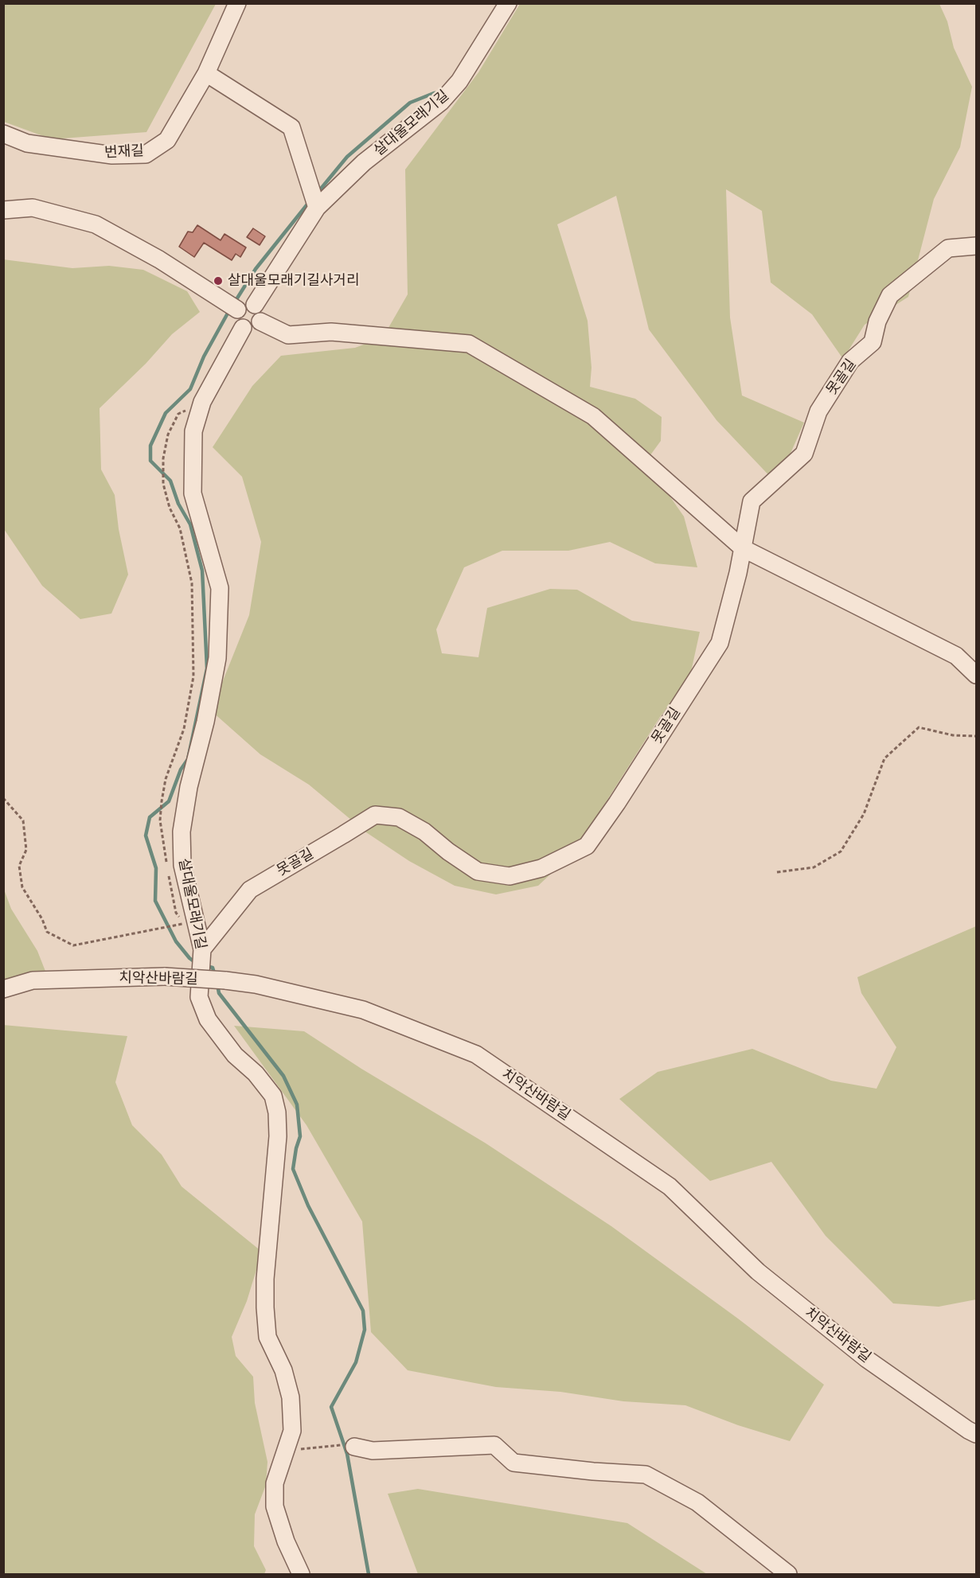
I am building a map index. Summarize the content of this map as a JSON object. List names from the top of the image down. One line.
{"streets":{"street":["살대울모래기길","번재길","못골길","치악산바람길"]},"crossings":[["살대울모래기길","못골길"]],"places":["살대울모래기길사거리"]}
